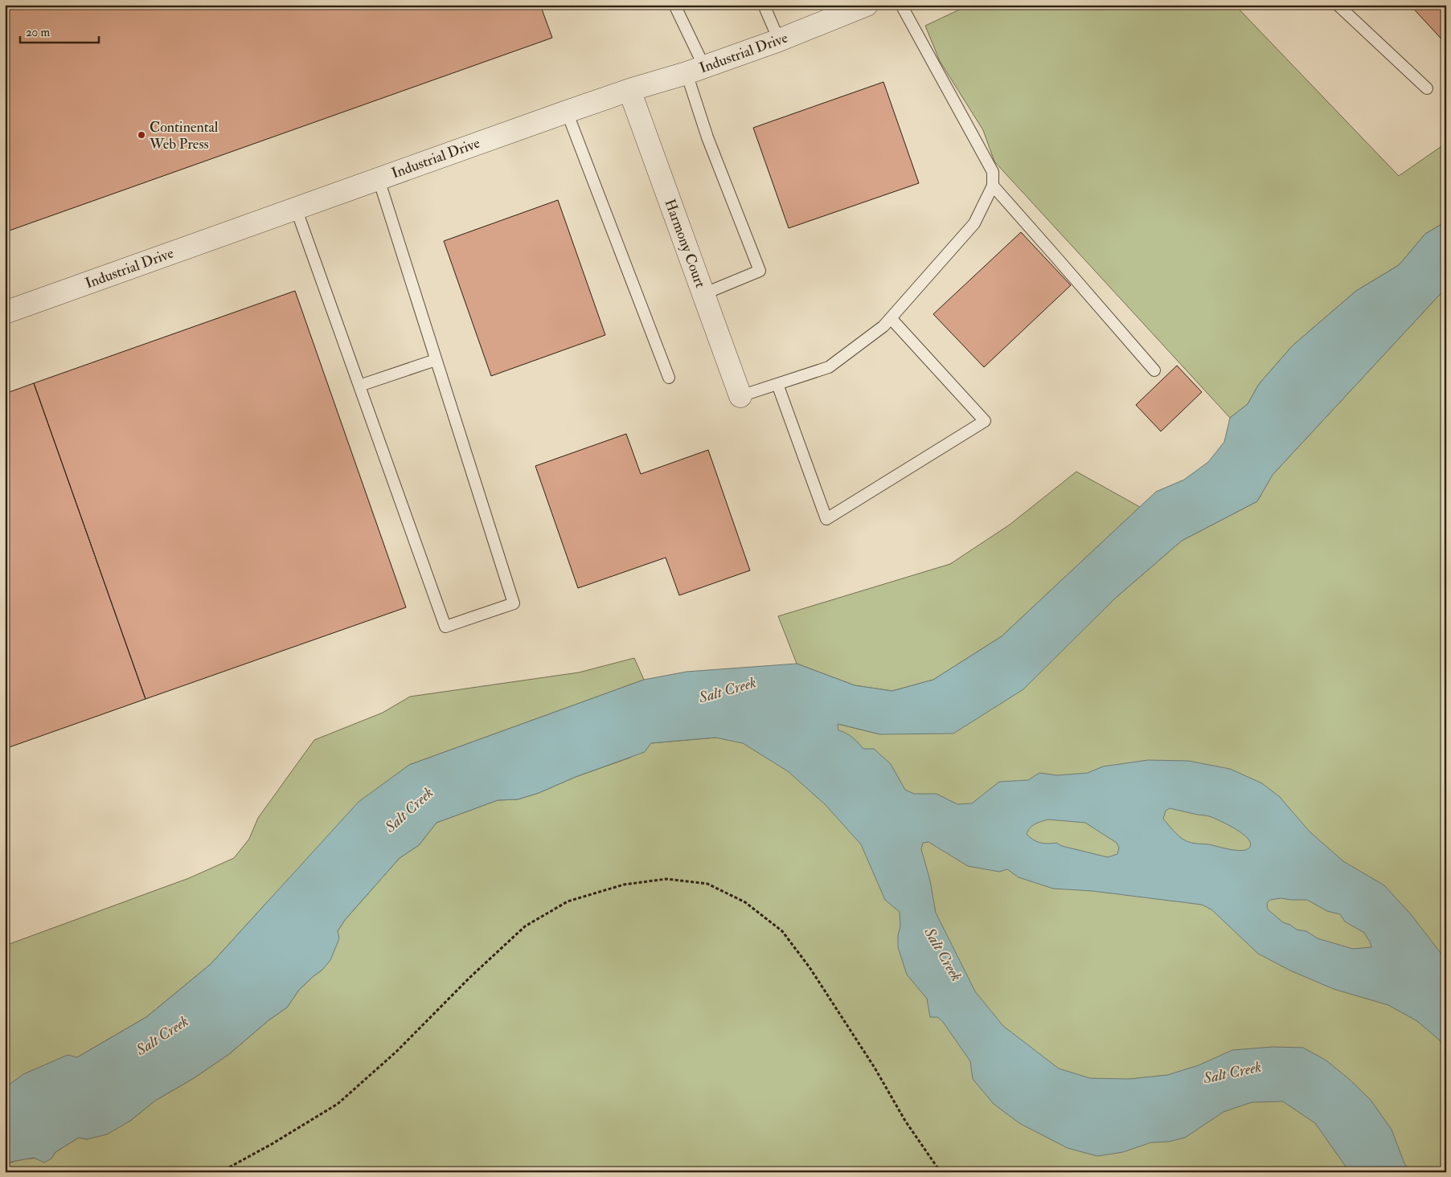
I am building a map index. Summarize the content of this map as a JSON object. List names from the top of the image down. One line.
{"streets":{"street":["Industrial Drive","Harmony Court"]},"crossings":[["Industrial Drive","Harmony Court"]],"water":["Salt Creek"],"places":["Continental Web Press"],"scale_bar":"20 m"}
